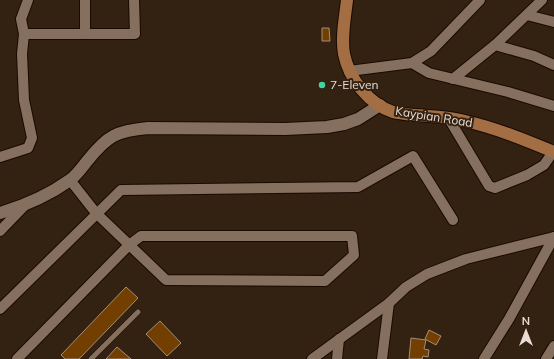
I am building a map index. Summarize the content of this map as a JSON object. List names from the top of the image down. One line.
{"streets":{"main road":["Kaypian Road"]},"places":["7-Eleven"],"north":"top"}
